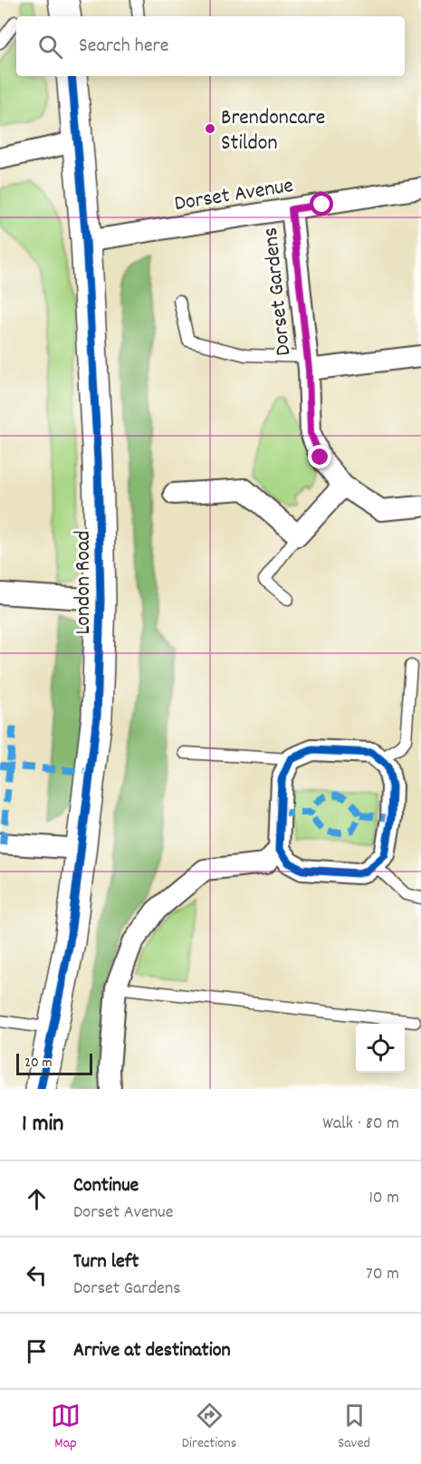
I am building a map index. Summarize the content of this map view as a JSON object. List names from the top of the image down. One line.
{"streets":{"highway":["London Road"],"street":["Dorset Avenue","Dorset Gardens"]},"crossings":[["Dorset Avenue","Dorset Gardens"],["Dorset Avenue","London Road"]],"places":["Brendoncare Stildon"],"scale_bar":"20 m","page":{"search":"Search here","scale":"20 m","heading":["1 min","Walk · 80 m"],"list":[["Continue","Dorset Avenue","10 m"],["Turn left","Dorset Gardens","70 m"],"Arrive at destination"],"nav":["Map","Directions","Saved"]}}
